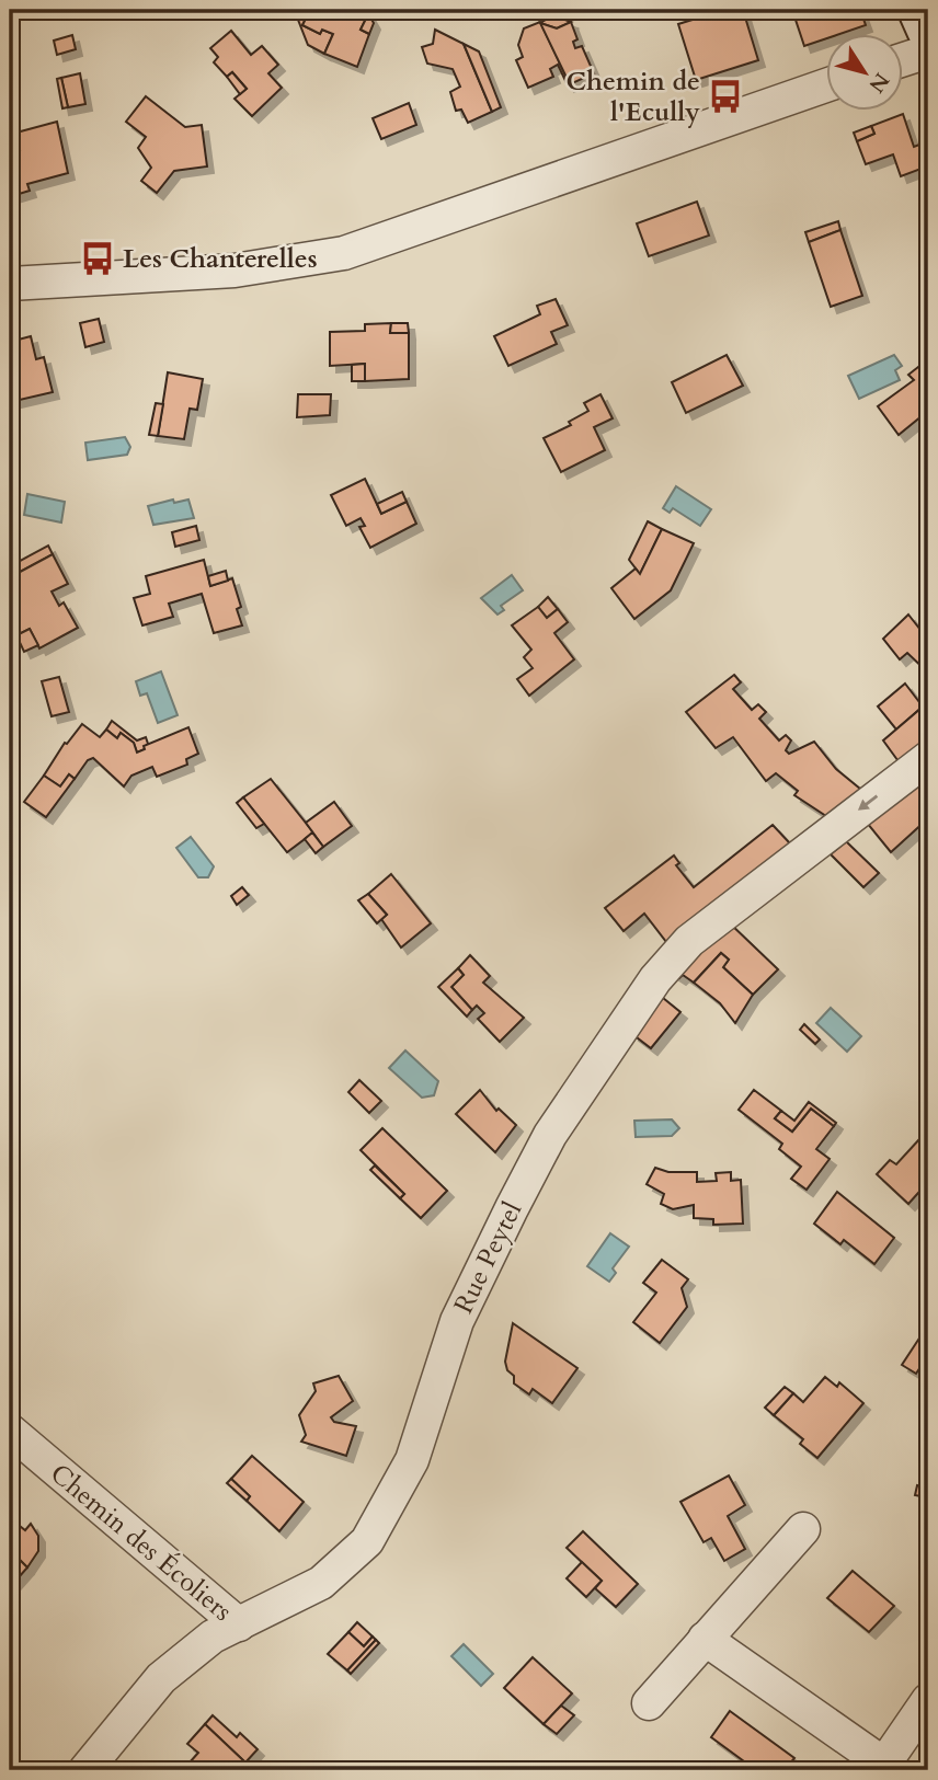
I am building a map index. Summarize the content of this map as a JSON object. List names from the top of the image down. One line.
{"streets":{"street":["Rue Peytel","Chemin des Écoliers"]},"crossings":[["Rue Peytel","Chemin des Écoliers"]],"one_way":["Rue Peytel"],"places":{"bus stop":["Chemin de l'Ecully","Les Chanterelles"]},"north":"bottom right"}
